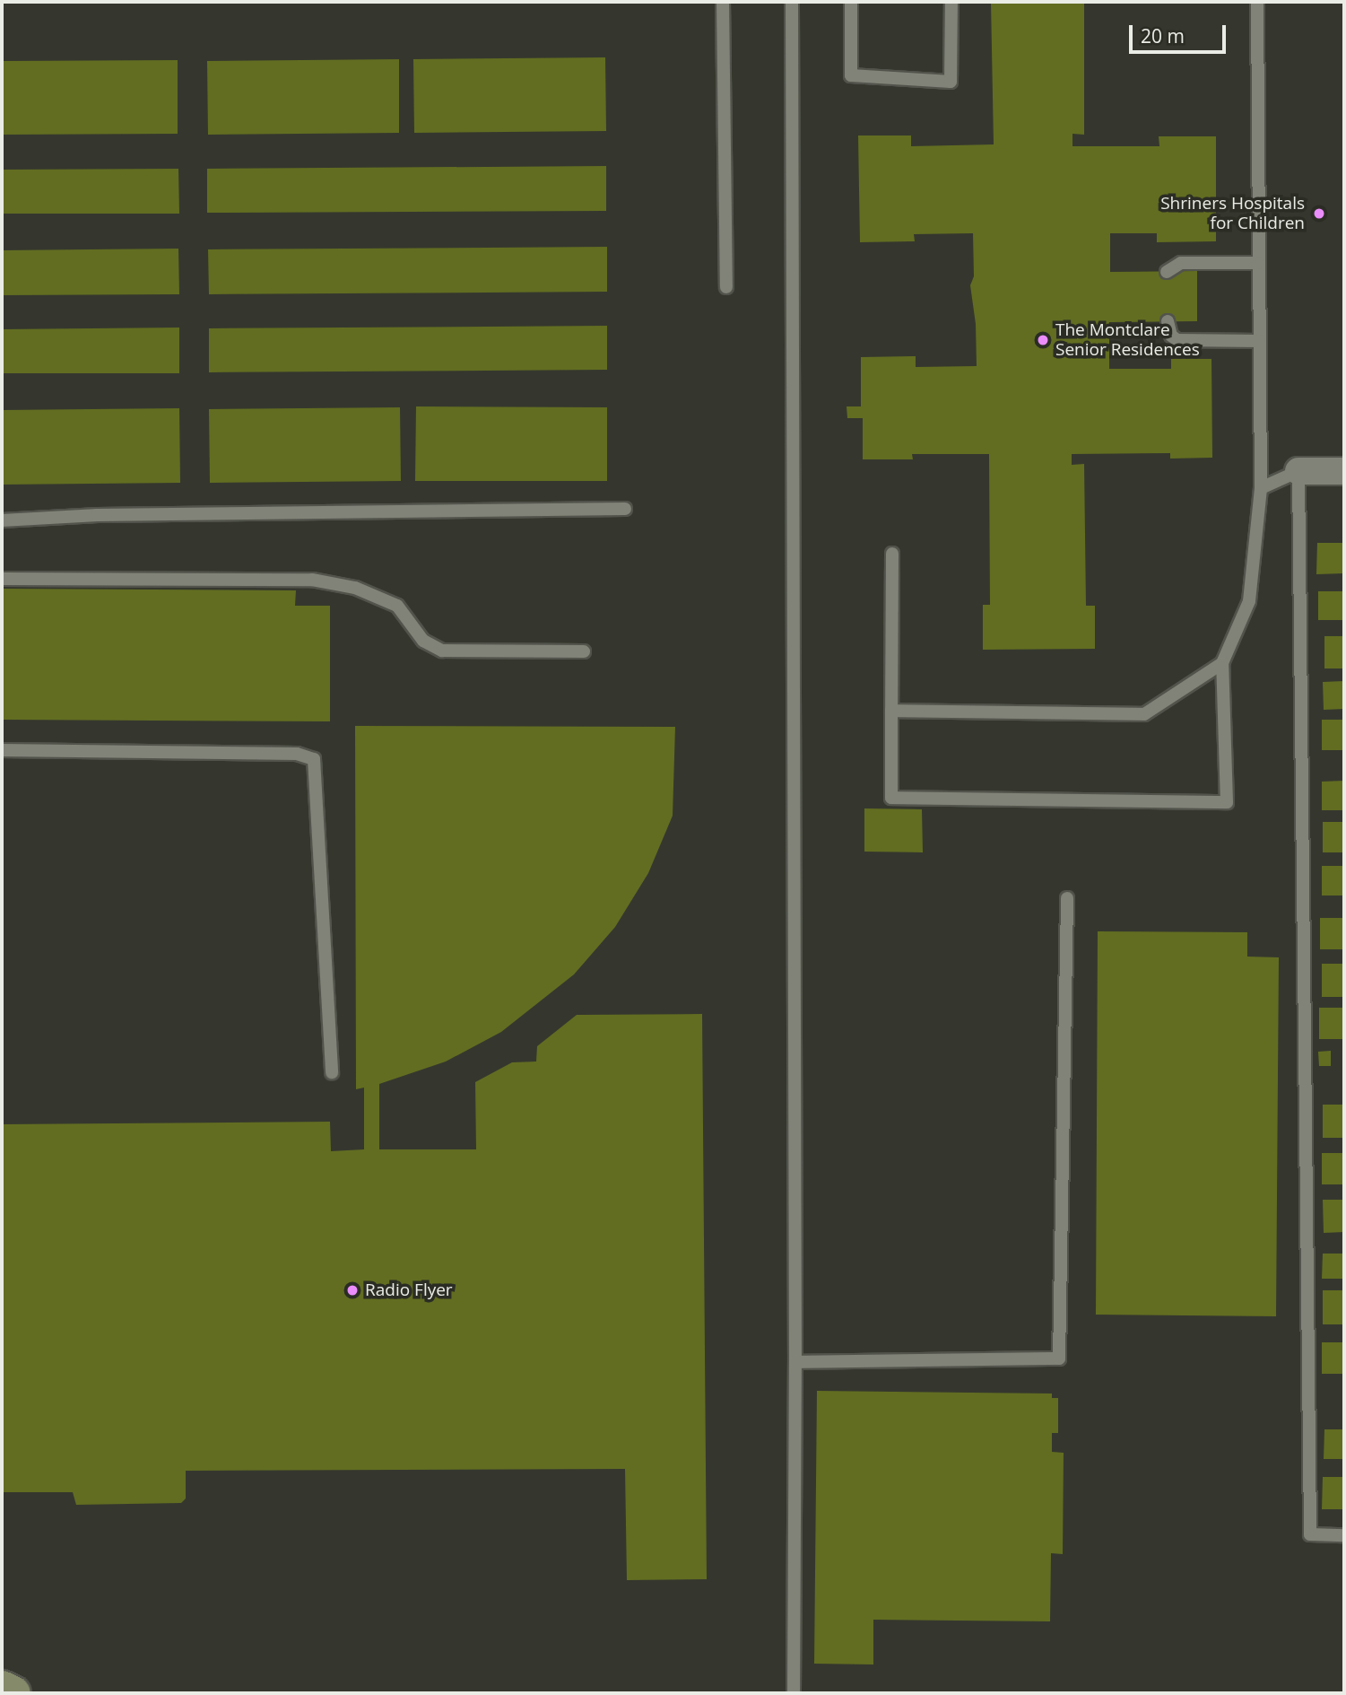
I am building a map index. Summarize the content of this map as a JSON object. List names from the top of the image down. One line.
{"places":["Shriners Hospitals for Children","The Montclare Senior Residences","Radio Flyer"],"scale_bar":"20 m"}
